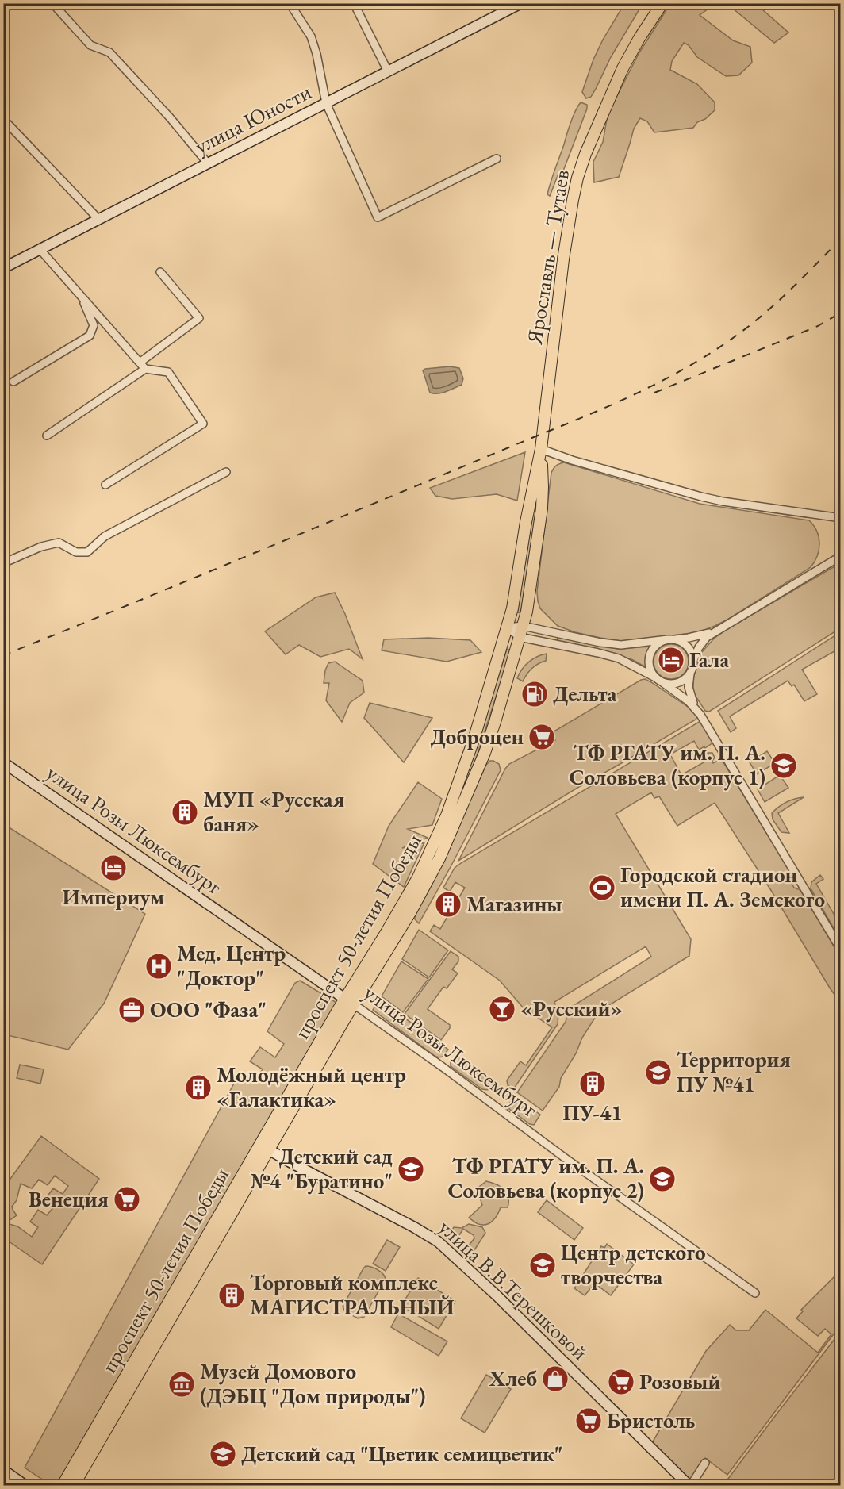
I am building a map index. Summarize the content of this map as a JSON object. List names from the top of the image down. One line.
{"streets":{"main road":["Ярославль — Тутаев","проспект 50-летия Победы"],"street":["улица Юности","улица Розы Люксембург","улица В.В.Терешковой"]},"crossings":[["Ярославль — Тутаев","проспект 50-летия Победы"],["улица Розы Люксембург","проспект 50-летия Победы"],["проспект 50-летия Победы","улица В.В.Терешковой"]],"places":{"hotel":["Гала","Империум"],"fuel station":["Дельта"],"supermarket":["Доброцен","Венеция","Розовый","Бристоль"],"school or university":["ТФ РГАТУ им. П. А. Соловьева (корпус 1)","Территория ПУ №41","Детский сад №4 \"Буратино\"","ТФ РГАТУ им. П. А. Соловьева (корпус 2)","Центр детского творчества","Детский сад \"Цветик семицветик\""],"building":["МУП «Русская баня»","Магазины","ПУ-41","Молодёжный центр «Галактика»","Торговый комплекс МАГИСТРАЛЬНЫЙ"],"sports":["Городской стадион имени П. А. Земского"],"hospital":["Мед. Центр \"Доктор\""],"bar":["«Русский»"],"office":["ООО \"Фаза\""],"shop":["Хлеб"],"museum":["Музей Домового (ДЭБЦ \"Дом природы\")"]}}
